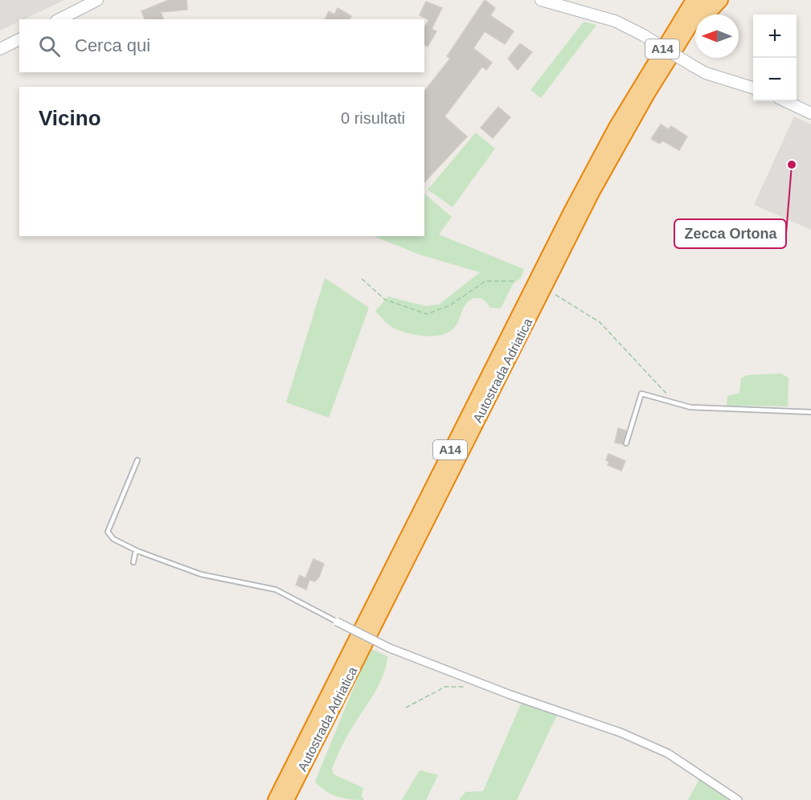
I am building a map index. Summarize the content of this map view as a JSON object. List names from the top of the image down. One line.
{"streets":{"highway":["A14","Autostrada Adriatica"]},"places":["Zecca Ortona"],"north":"left","page":{"map_buttons":["+","−"],"search":"Cerca qui","heading":["Vicino","0 risultati"]}}
